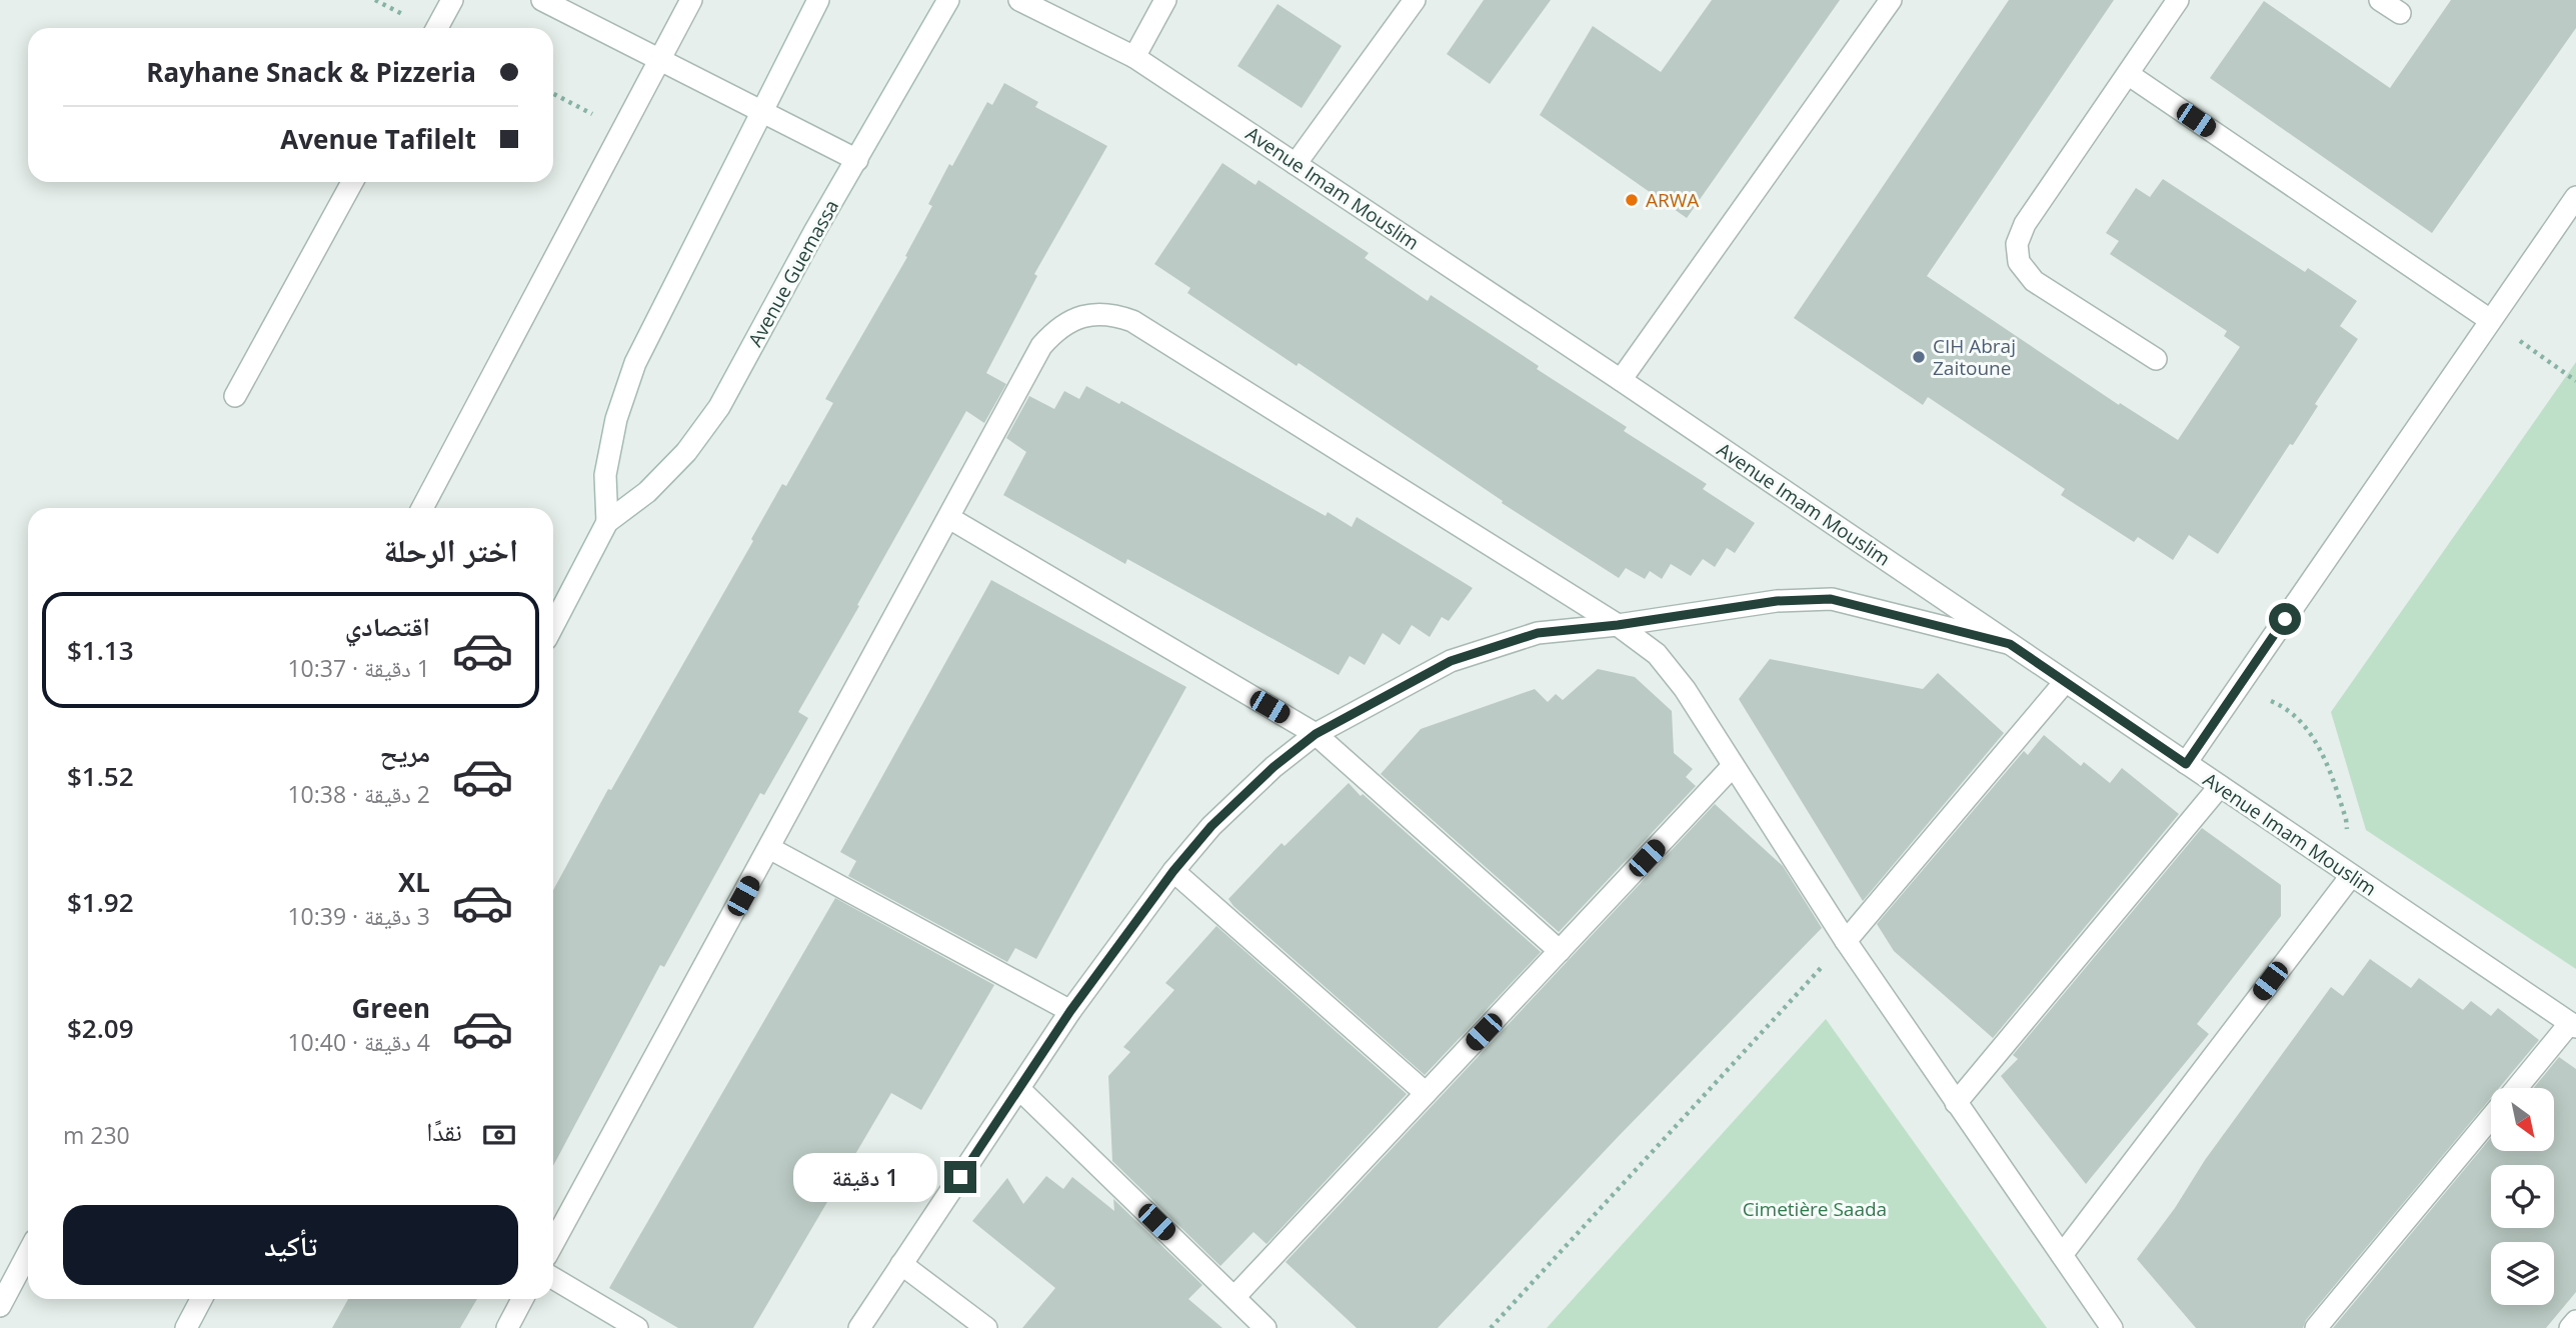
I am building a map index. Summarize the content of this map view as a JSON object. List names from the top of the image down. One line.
{"streets":{"street":["Avenue Imam Mouslim","Avenue Guemassa"]},"parks":["Cimetière Saada"],"places":["ARWA","CIH Abraj Zaitoune"],"north":"bottom right","page":{"banner":["Rayhane Snack & Pizzeria","Avenue Tafilelt"],"heading":"اختر الرحلة","list":[{"name":"اقتصادي","note":"1 دقيقة · 10:37","value":"$1.13"},{"name":"مريح","note":"2 دقيقة · 10:38","value":"$1.52"},{"name":"XL","note":"3 دقيقة · 10:39","value":"$1.92"},{"name":"Green","note":"4 دقيقة · 10:40","value":"$2.09"}],"pay":["نقدًا","230 m"],"bubble":"1 دقيقة","buttons":"تأكيد"}}
